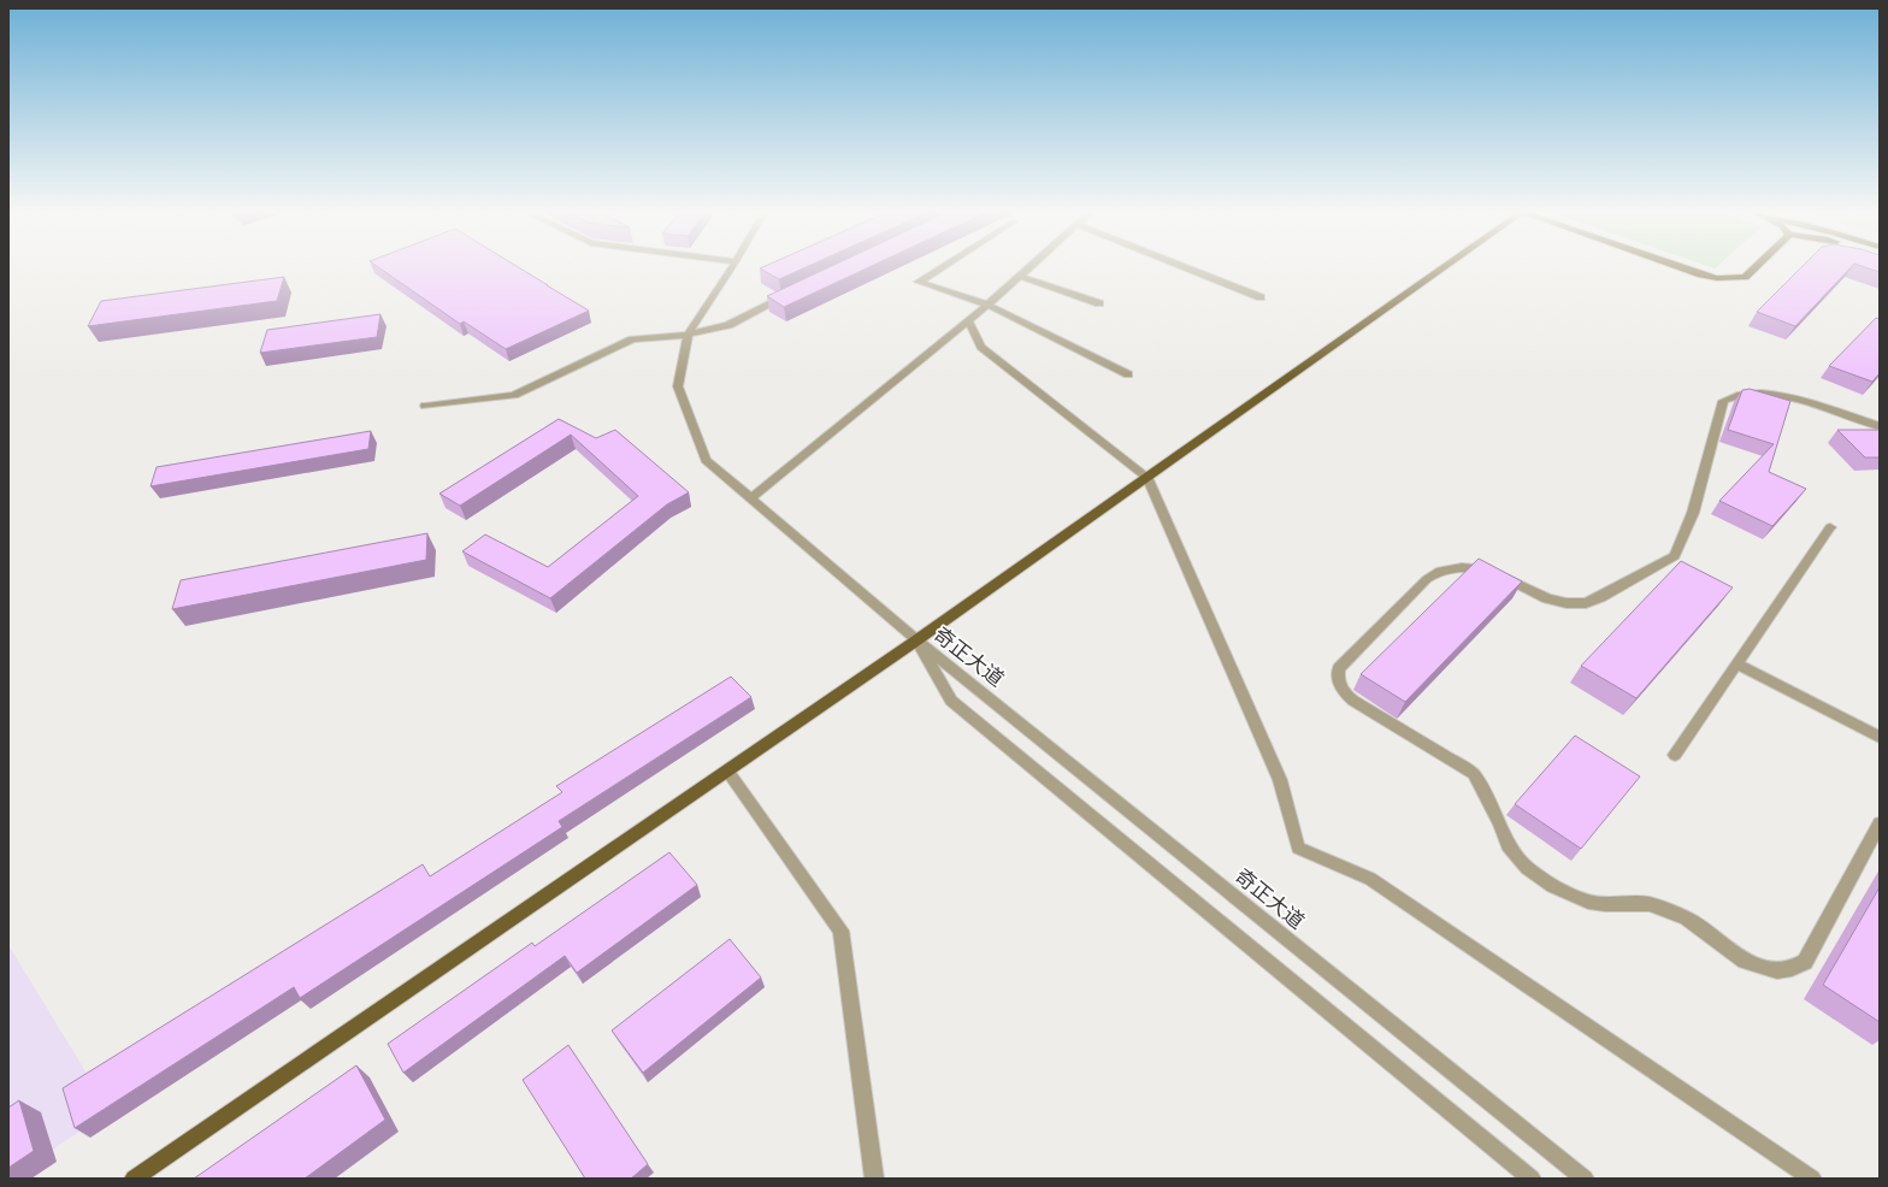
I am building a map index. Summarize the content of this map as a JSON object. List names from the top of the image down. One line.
{"streets":{"street":["奇正大道"]}}
